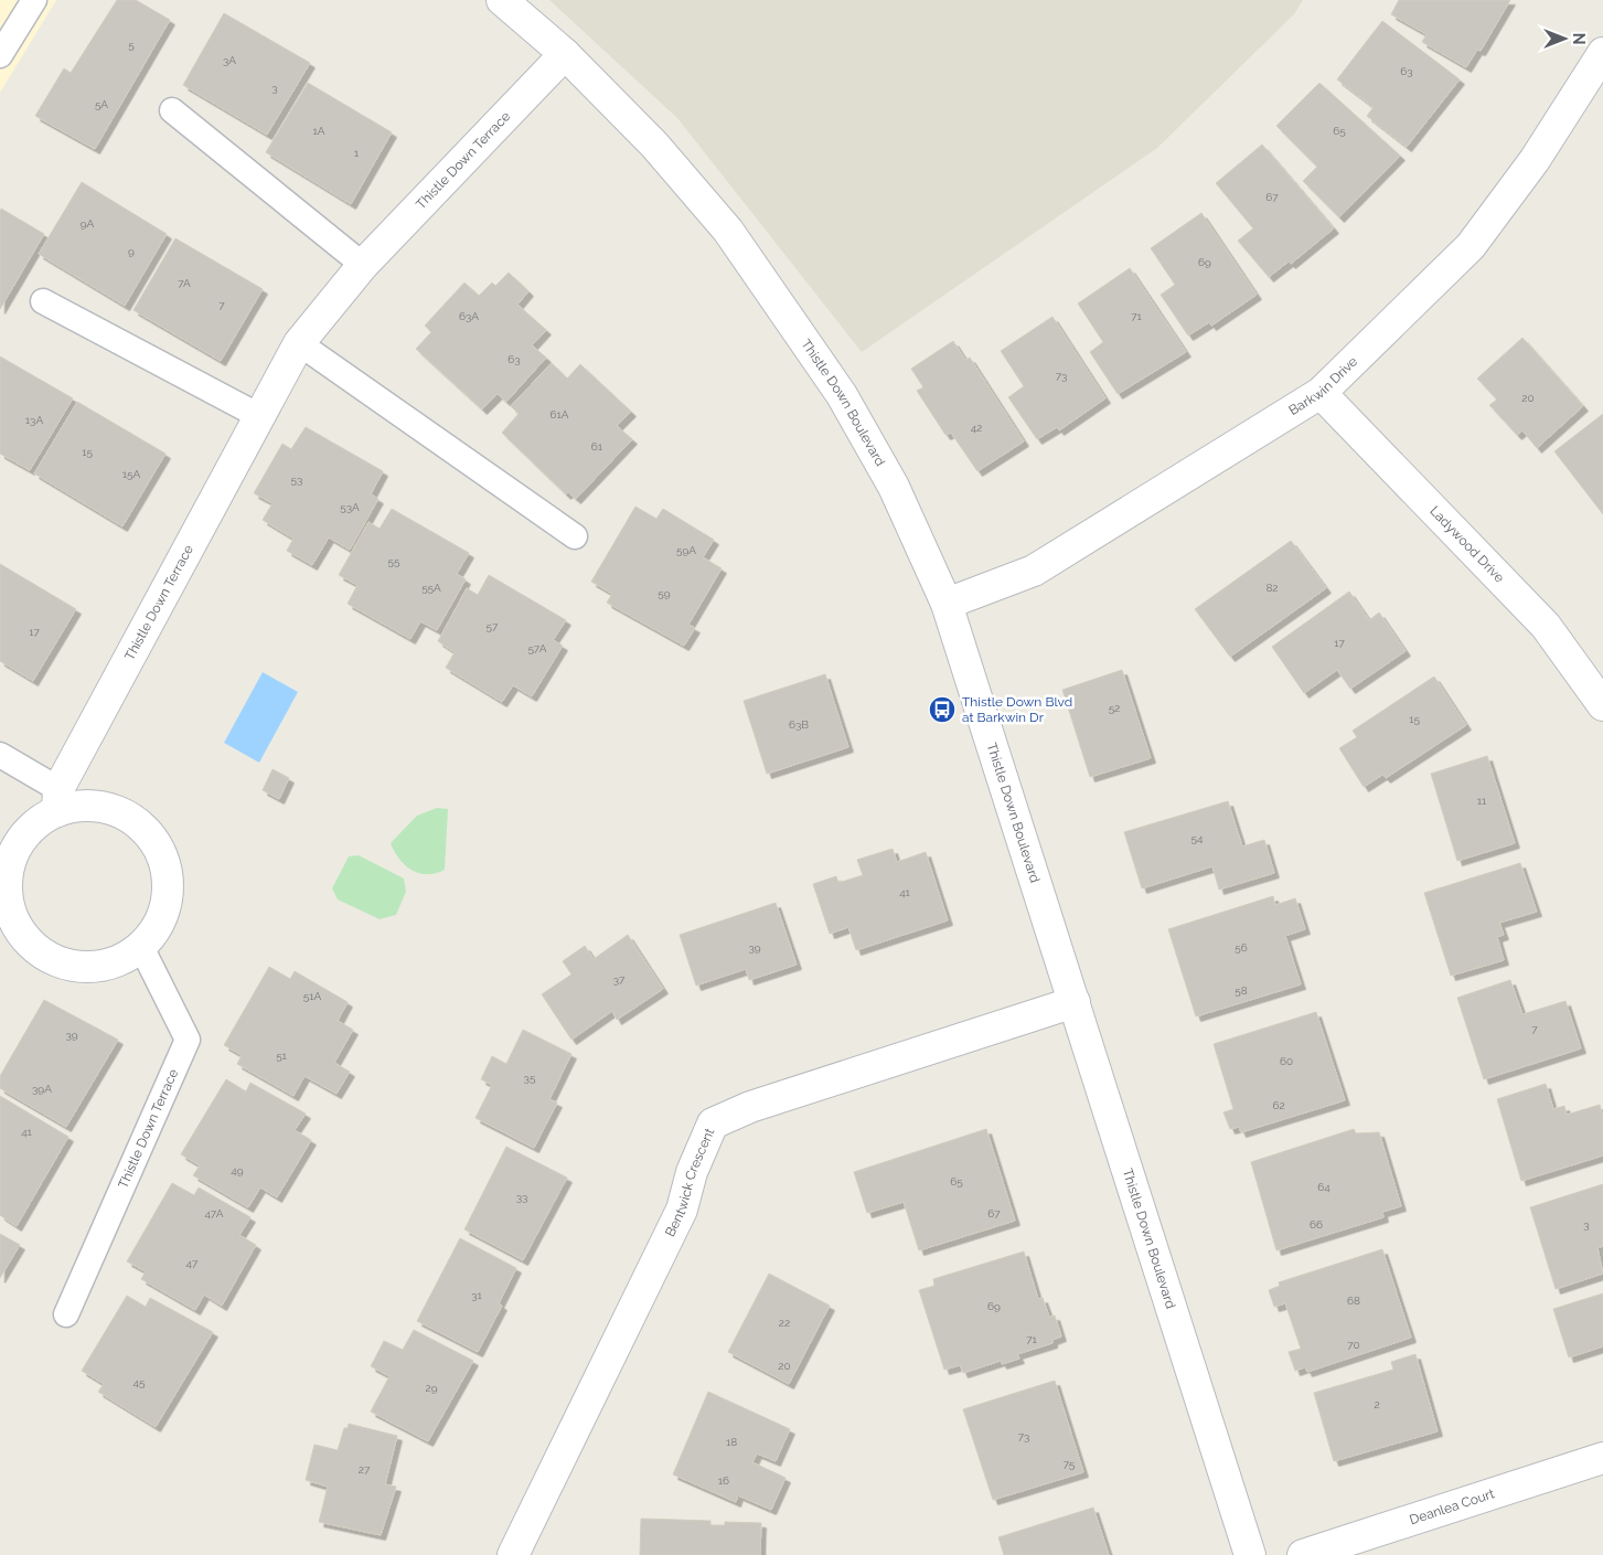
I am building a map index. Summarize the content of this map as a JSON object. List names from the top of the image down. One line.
{"streets":{"street":["Thistle Down Terrace","Barkwin Drive","Thistle Down Boulevard","Ladywood Drive","Bentwick Crescent","Deanlea Court"]},"crossings":[["Thistle Down Terrace","Thistle Down Boulevard"],["Barkwin Drive","Thistle Down Boulevard"],["Barkwin Drive","Ladywood Drive"],["Thistle Down Boulevard","Bentwick Crescent"]],"places":{"bus stop":["Thistle Down Blvd at Barkwin Dr"]},"house_numbers":["5","3A","63","3","5A","1A","65","1","67","9A","9","69","7A","7","63A","71","63","73","20","61A","13A","42","61","15","15A","53","53A","59A","55","55A","82","59","57","17","17","57A","52","15","63B","11","54","41","39","56","37","58","51A","7","39","51","60","35","39A","62","41","49","65","64","33","47A","67","66","3","47","31","68","69","22","71","70","20","45","29","2","73","18","75","27","16"],"north":"right"}
